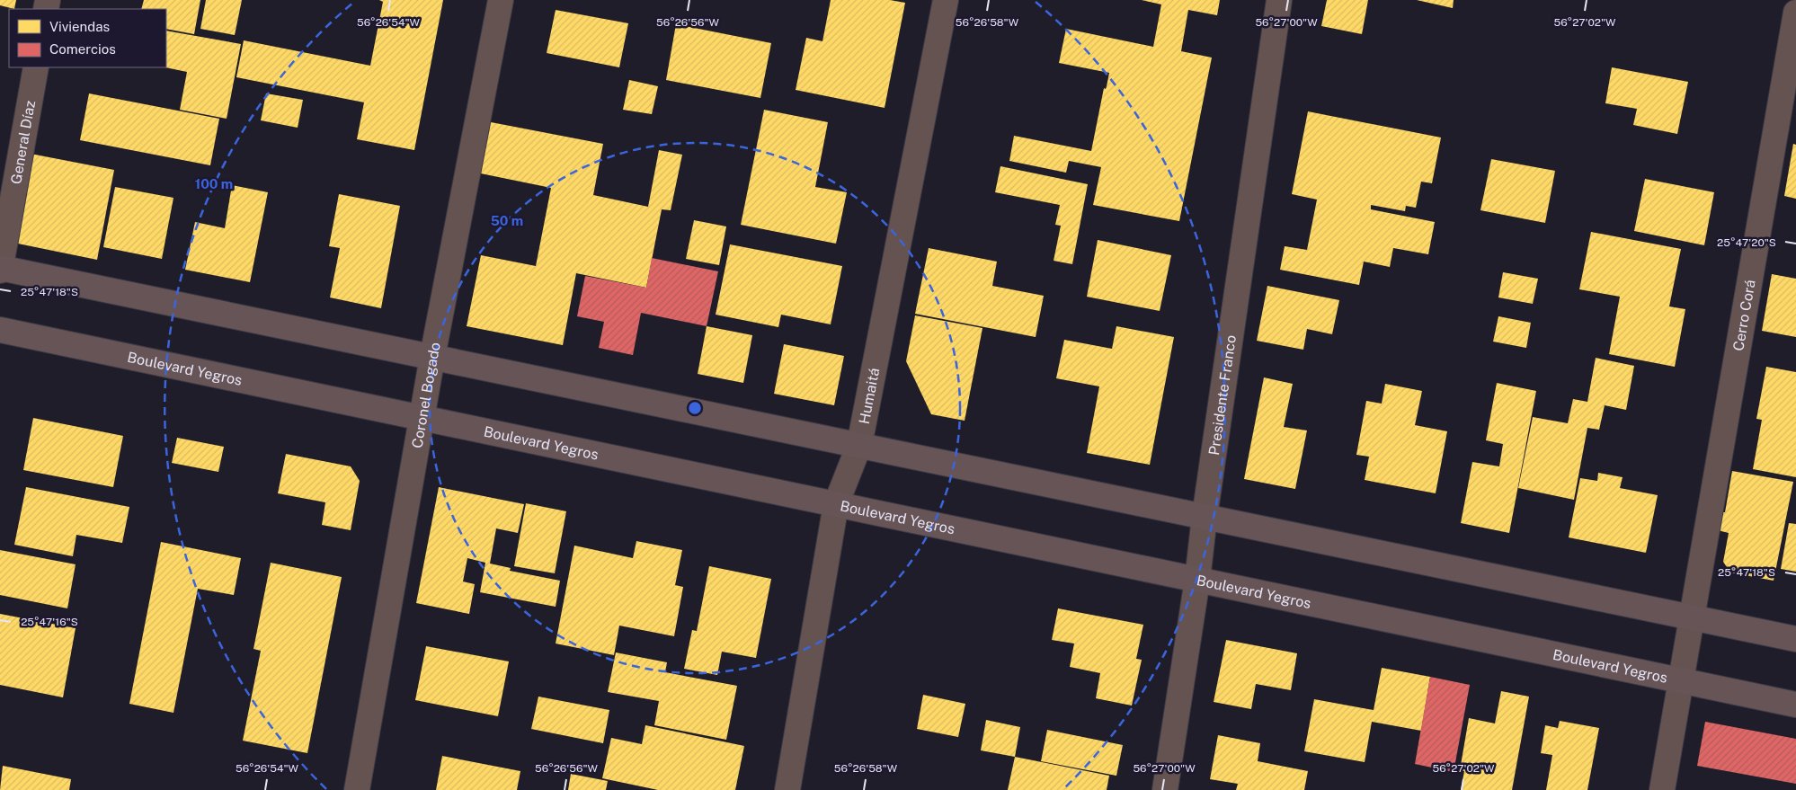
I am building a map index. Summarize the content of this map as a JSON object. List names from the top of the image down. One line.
{"streets":{"main road":["Boulevard Yegros"],"street":["General Díaz","Cerro Corá","Coronel Bogado","Presidente Franco","Humaitá"]},"crossings":[["Cerro Corá","Boulevard Yegros"],["Boulevard Yegros","Coronel Bogado"],["Boulevard Yegros","Presidente Franco"],["Boulevard Yegros","Humaitá"]],"legend":["Viviendas","Comercios"],"coordinates":["56°26'54\"W","56°26'56\"W","56°26'58\"W","56°27'00\"W","56°27'02\"W","25°47'20\"S","25°47'18\"S","25°47'16\"S"],"rings":["100 m","50 m"]}
